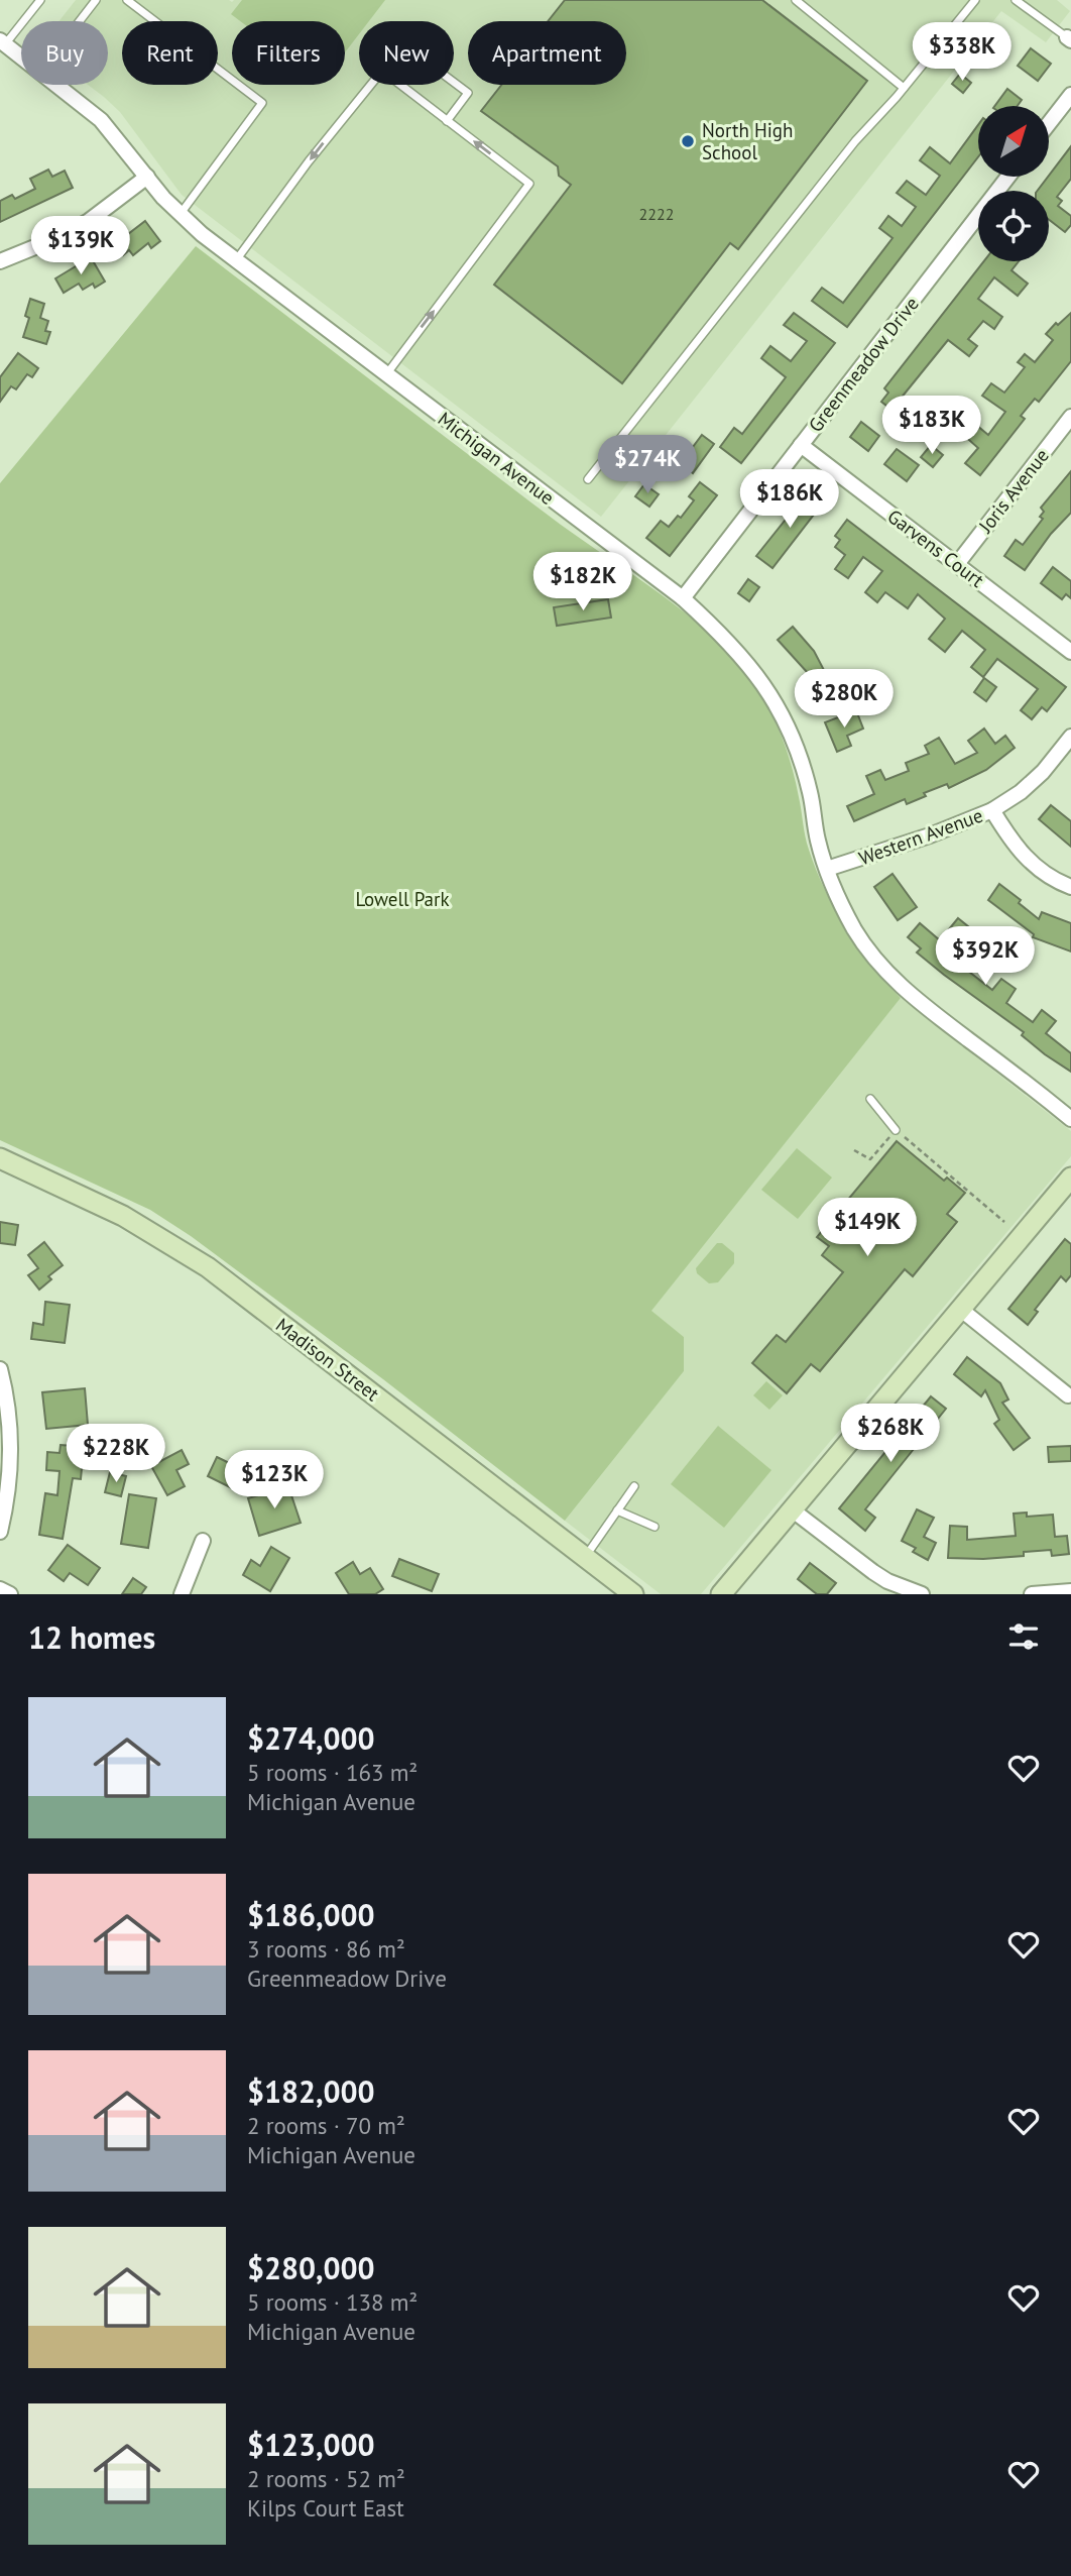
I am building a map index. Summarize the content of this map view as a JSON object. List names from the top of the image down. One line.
{"streets":{"street":["Greenmeadow Drive","Michigan Avenue","Joris Avenue","Garvens Court","Western Avenue","Madison Street"]},"crossings":[["Greenmeadow Drive","Michigan Avenue"],["Greenmeadow Drive","Garvens Court"],["Michigan Avenue","Western Avenue"],["Joris Avenue","Garvens Court"]],"parks":["Lowell Park"],"places":["North High School"],"house_numbers":["2222"],"north":"top right","page":{"chip":["Buy","Rent","Filters","New","Apartment"],"price":["$338K","$139K","$183K","$274K","$186K","$182K","$280K","$392K","$149K","$268K","$228K","$123K"],"heading":"12 homes","list":[{"name":"$274,000","note":"5 rooms · 163 m² · Michigan Avenue"},{"name":"$186,000","note":"3 rooms · 86 m² · Greenmeadow Drive"},{"name":"$182,000","note":"2 rooms · 70 m² · Michigan Avenue"},{"name":"$280,000","note":"5 rooms · 138 m² · Michigan Avenue"},{"name":"$123,000","note":"2 rooms · 52 m² · Kilps Court East"}]}}
